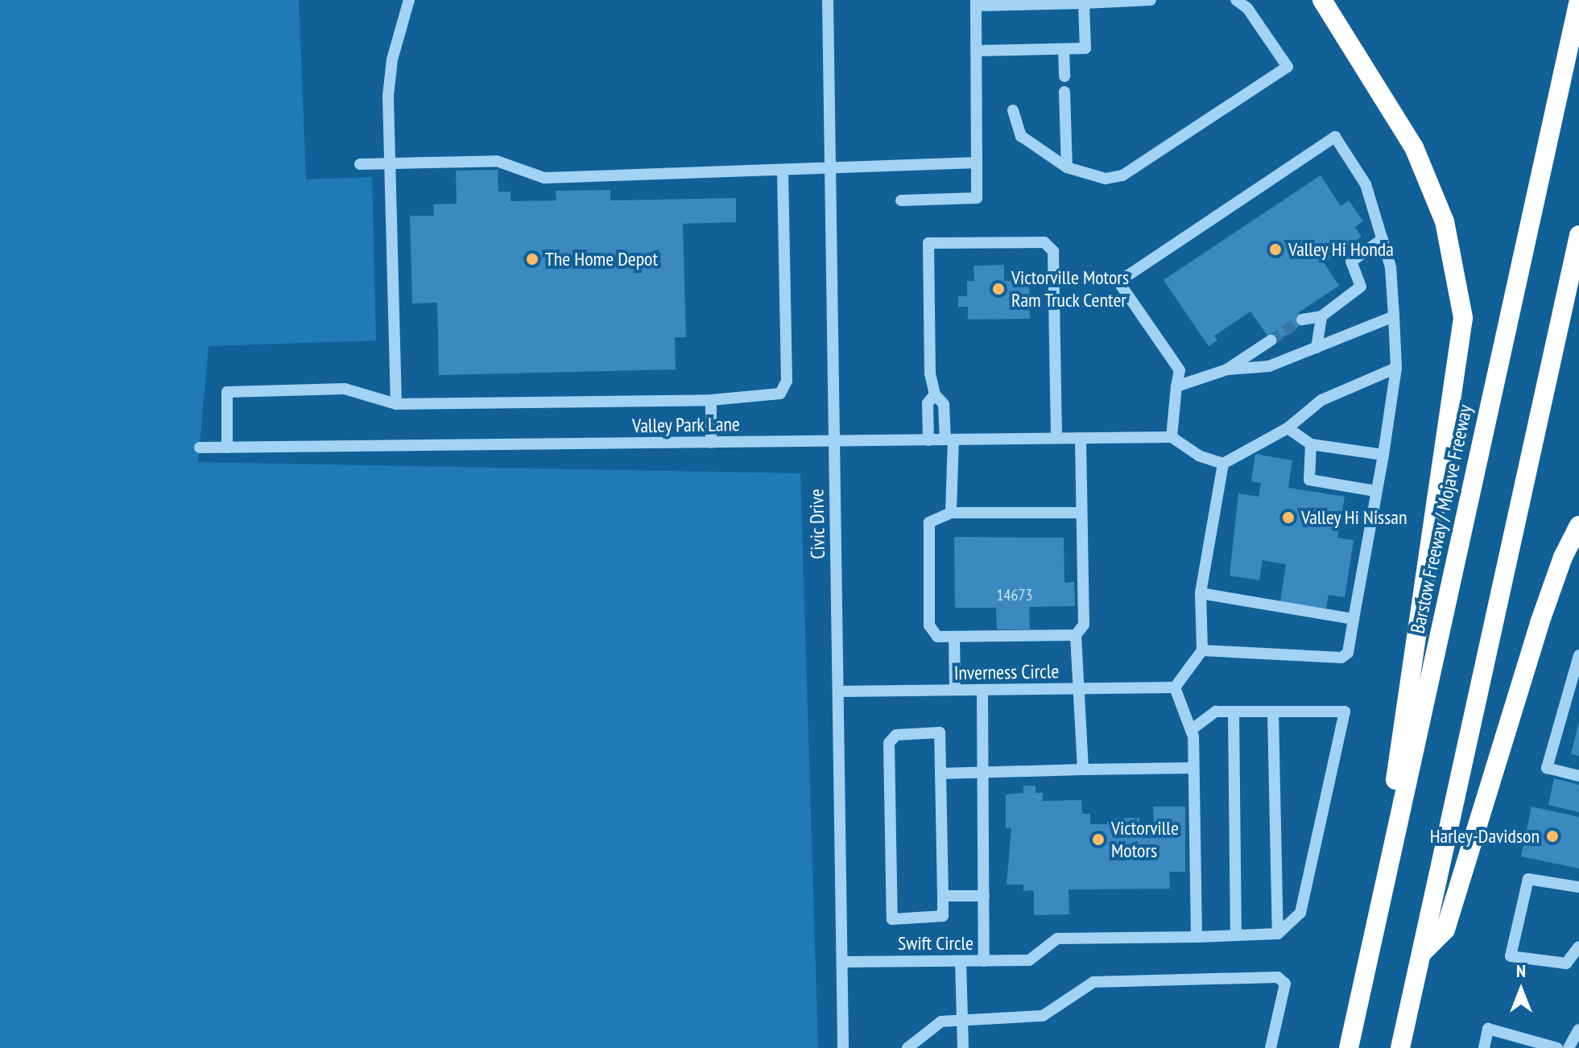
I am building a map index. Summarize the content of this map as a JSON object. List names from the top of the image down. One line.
{"streets":{"highway":["Barstow Freeway / Mojave Freeway"],"street":["Valley Park Lane","Civic Drive","Inverness Circle","Swift Circle"]},"crossings":[["Valley Park Lane","Civic Drive"],["Civic Drive","Inverness Circle"],["Civic Drive","Swift Circle"]],"places":["Valley Hi Honda","The Home Depot","Victorville Motors Ram Truck Center","Valley Hi Nissan","Harley-Davidson","Victorville Motors"],"house_numbers":["14673"],"north":"top"}
